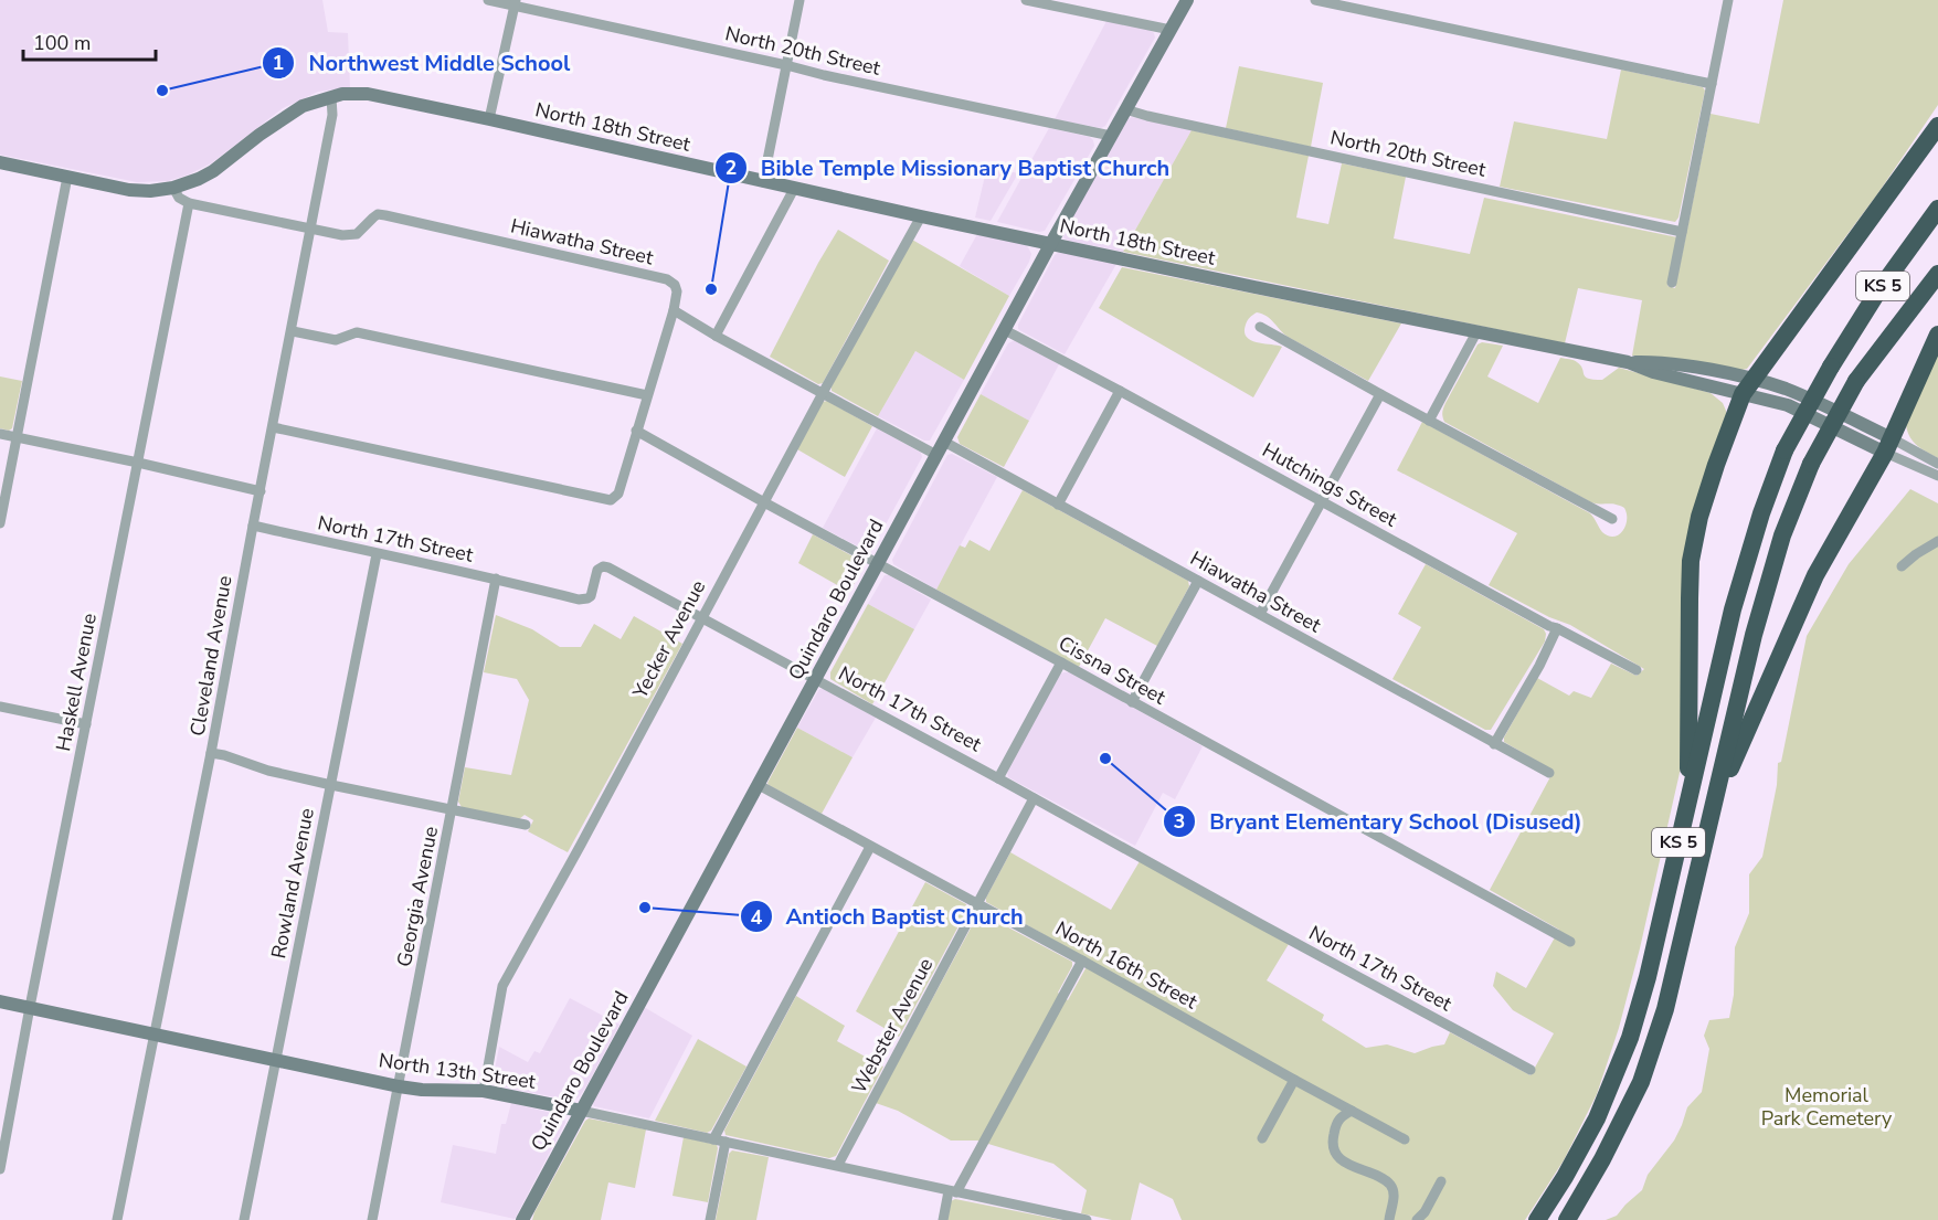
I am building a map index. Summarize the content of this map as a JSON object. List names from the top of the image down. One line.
{"streets":{"highway":["KS 5"],"main road":["North 18th Street","Quindaro Boulevard","North 13th Street"],"street":["North 20th Street","Hiawatha Street","Hutchings Street","North 17th Street","Yecker Avenue","Cleveland Avenue","Cissna Street","Haskell Avenue","Rowland Avenue","Georgia Avenue","North 16th Street","Webster Avenue"]},"crossings":[["North 20th Street","Quindaro Boulevard"],["North 18th Street","Quindaro Boulevard"],["North 18th Street","Yecker Avenue"],["North 18th Street","Cleveland Avenue"],["Hiawatha Street","Quindaro Boulevard"],["Hiawatha Street","Cleveland Avenue"],["Hiawatha Street","Haskell Avenue"],["Hutchings Street","Quindaro Boulevard"],["North 17th Street","Quindaro Boulevard"],["North 17th Street","Yecker Avenue"],["North 17th Street","Cleveland Avenue"],["North 17th Street","Rowland Avenue"],["North 17th Street","Georgia Avenue"],["North 17th Street","Webster Avenue"],["Quindaro Boulevard","Cissna Street"],["Quindaro Boulevard","North 16th Street"],["Quindaro Boulevard","North 13th Street"],["Yecker Avenue","Cissna Street"],["Yecker Avenue","North 13th Street"],["Cleveland Avenue","North 13th Street"],["Haskell Avenue","North 13th Street"],["Rowland Avenue","North 13th Street"],["Georgia Avenue","North 13th Street"],["North 16th Street","Webster Avenue"],["Webster Avenue","North 13th Street"]],"parks":["Memorial Park Cemetery"],"places":["Northwest Middle School","Bible Temple Missionary Baptist Church","Bryant Elementary School (Disused)","Antioch Baptist Church"],"scale_bar":"100 m"}
